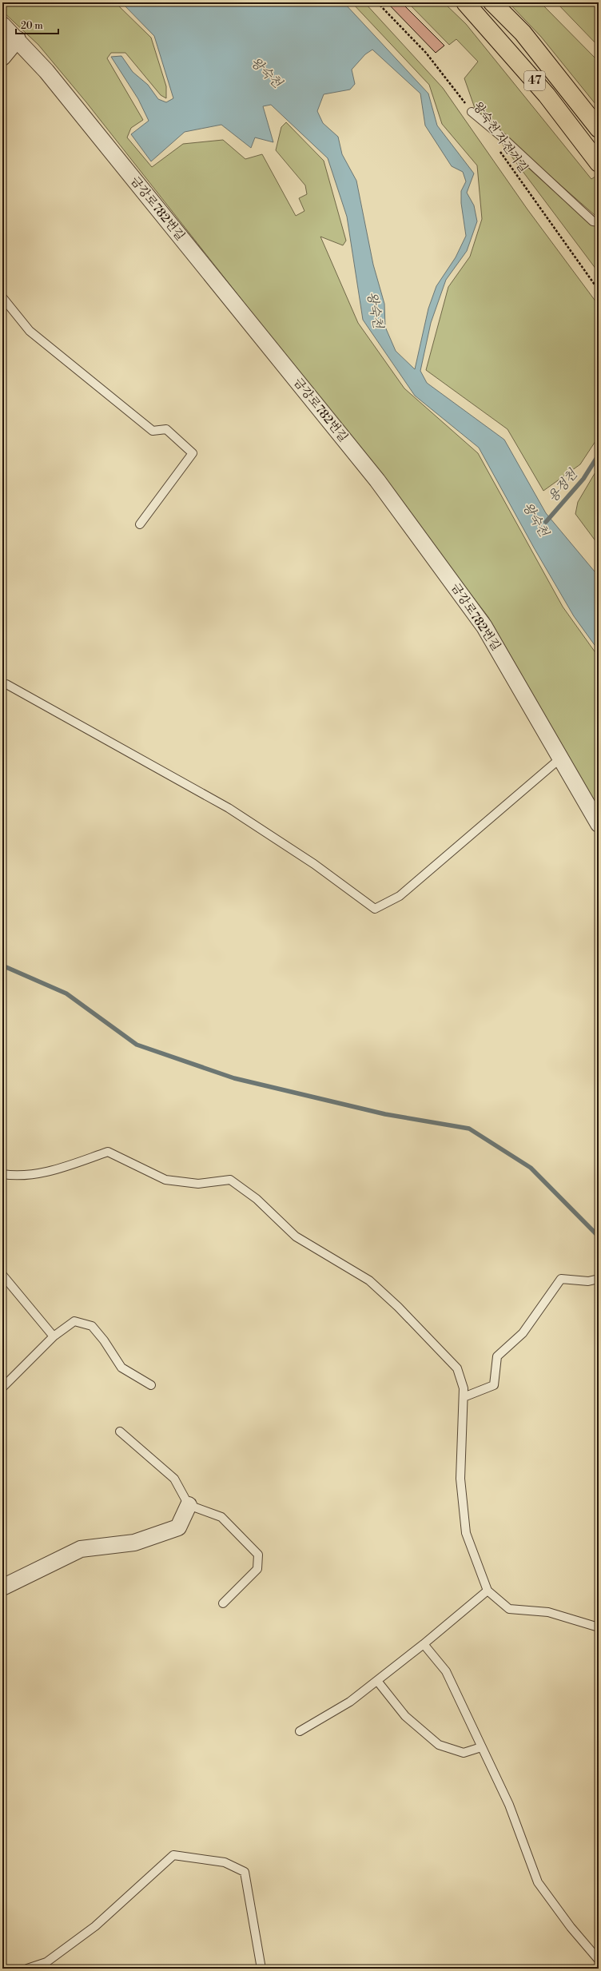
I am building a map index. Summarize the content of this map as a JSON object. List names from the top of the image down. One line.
{"streets":{"highway":["47"],"street":["금강로782번길"],"path":["왕숙천 자전거길"]},"water":["왕숙천","용정천"],"scale_bar":"20 m"}
